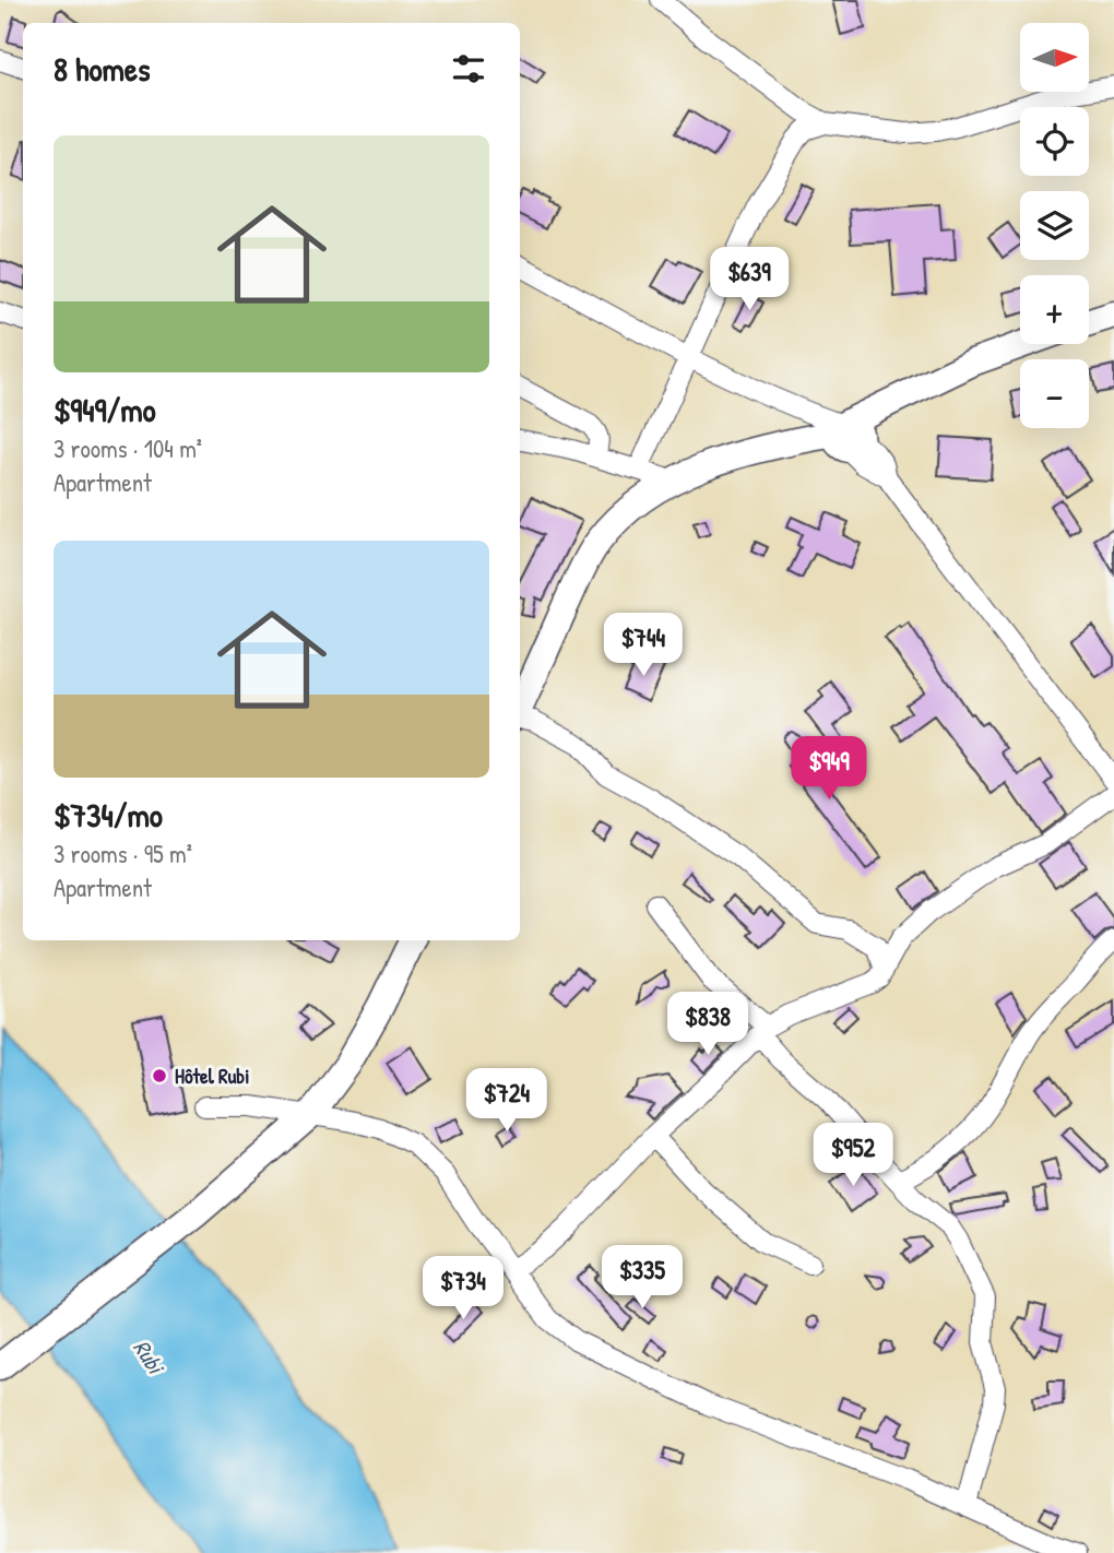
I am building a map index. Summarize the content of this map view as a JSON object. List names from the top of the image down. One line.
{"water":["Rubi"],"places":["Hôtel Rubi"],"north":"right","page":{"map_buttons":["+","−"],"heading":"8 homes","list":[{"name":"$949/mo","note":"3 rooms · 104 m² · Apartment"},{"name":"$734/mo","note":"3 rooms · 95 m² · Apartment"}],"price":["$639","$744","$949","$838","$724","$952","$335","$734"]}}
